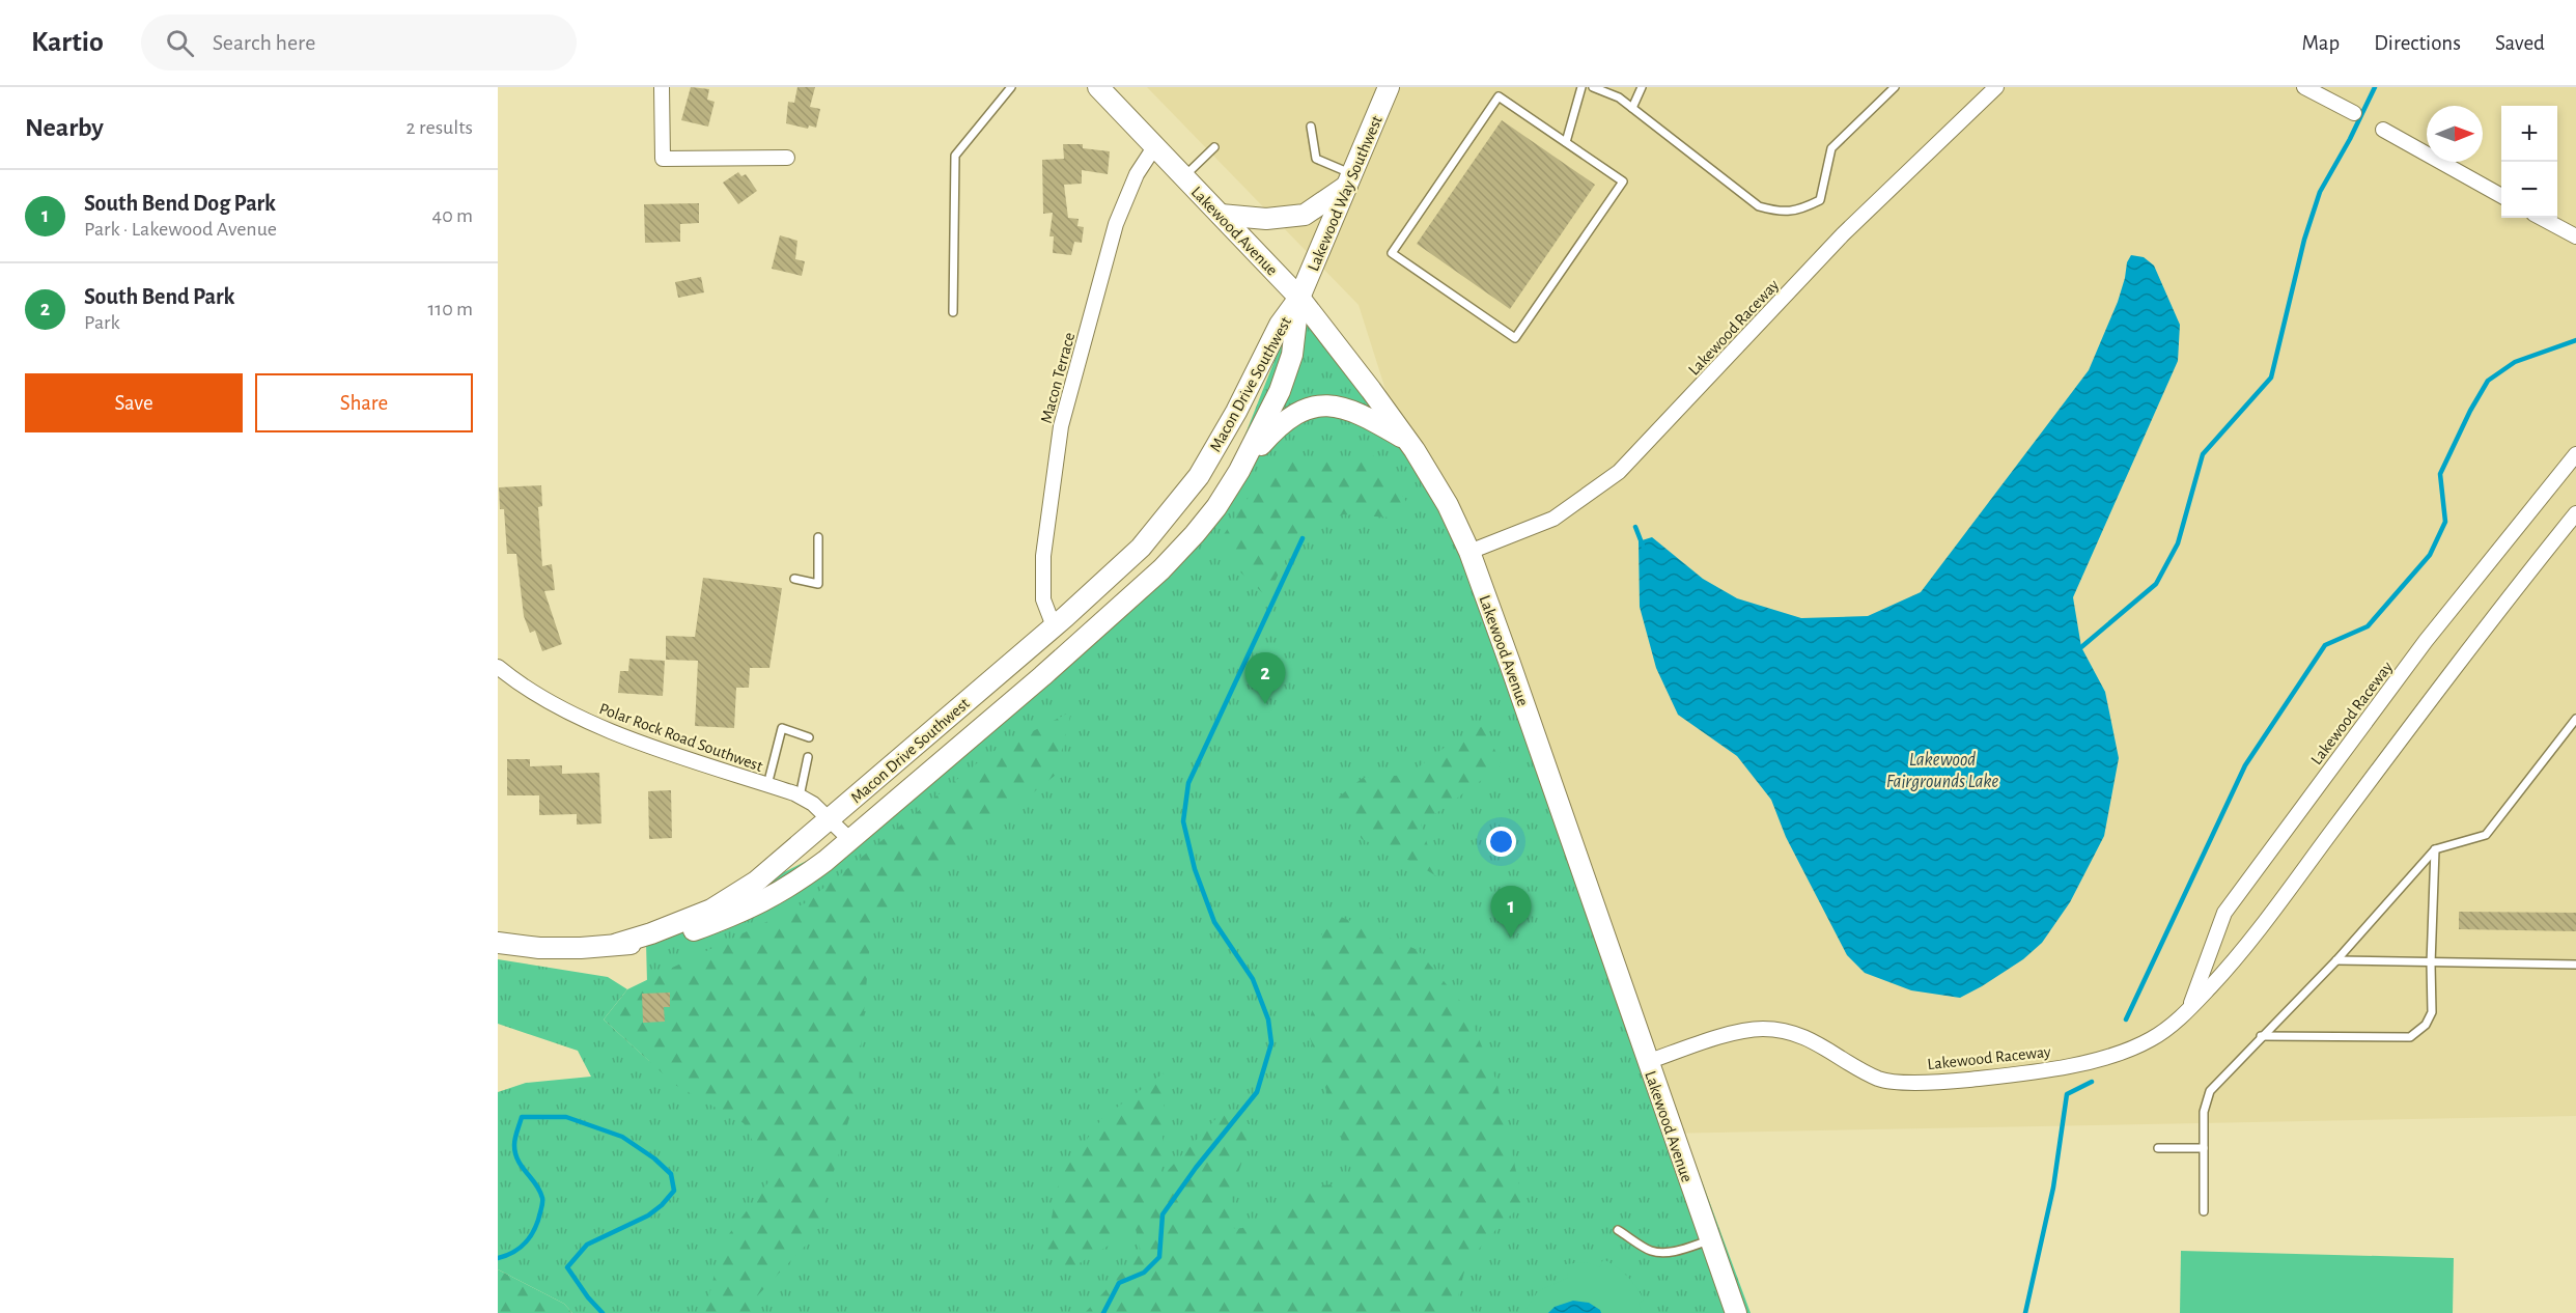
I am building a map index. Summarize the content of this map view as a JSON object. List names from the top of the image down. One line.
{"streets":{"street":["Lakewood Way Southwest","Lakewood Avenue","Lakewood Raceway","Macon Terrace","Macon Drive Southwest","Polar Rock Road Southwest"]},"crossings":[["Lakewood Way Southwest","Lakewood Avenue"],["Lakewood Way Southwest","Macon Drive Southwest"],["Lakewood Avenue","Lakewood Raceway"],["Lakewood Avenue","Macon Terrace"],["Lakewood Avenue","Macon Drive Southwest"],["Macon Terrace","Macon Drive Southwest"],["Macon Drive Southwest","Polar Rock Road Southwest"]],"water":["Lakewood Fairgrounds Lake"],"north":"right","page":{"header":"Kartio","search":"Search here","nav":["Map","Directions","Saved"],"heading":["Nearby","2 results"],"map_buttons":["+","−"],"list":[{"mark":"1","name":"South Bend Dog Park","note":"Park · Lakewood Avenue","value":"40 m"},{"mark":"2","name":"South Bend Park","note":"Park","value":"110 m"}],"buttons":["Save","Share"],"pins":["2","1"]}}
